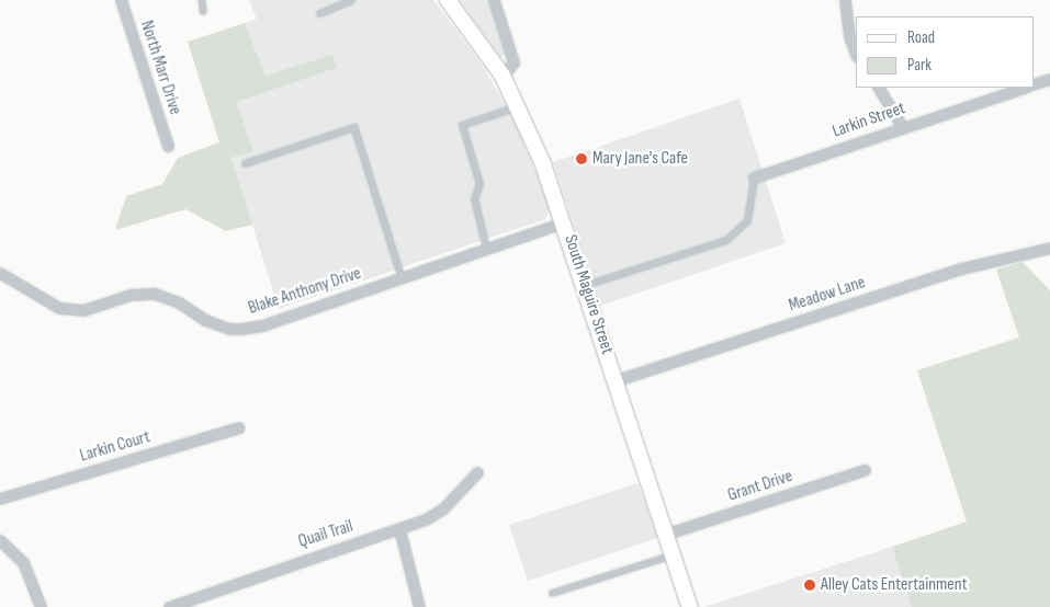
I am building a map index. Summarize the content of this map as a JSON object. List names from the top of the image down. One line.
{"streets":{"main road":["South Maguire Street"],"street":["North Marr Drive","Larkin Street","Blake Anthony Drive","Meadow Lane","Larkin Court","Grant Drive","Quail Trail"]},"crossings":[["Blake Anthony Drive","South Maguire Street"],["South Maguire Street","Meadow Lane"],["South Maguire Street","Grant Drive"]],"places":["Mary Jane's Cafe","Alley Cats Entertainment"],"legend":["Road","Park"]}
